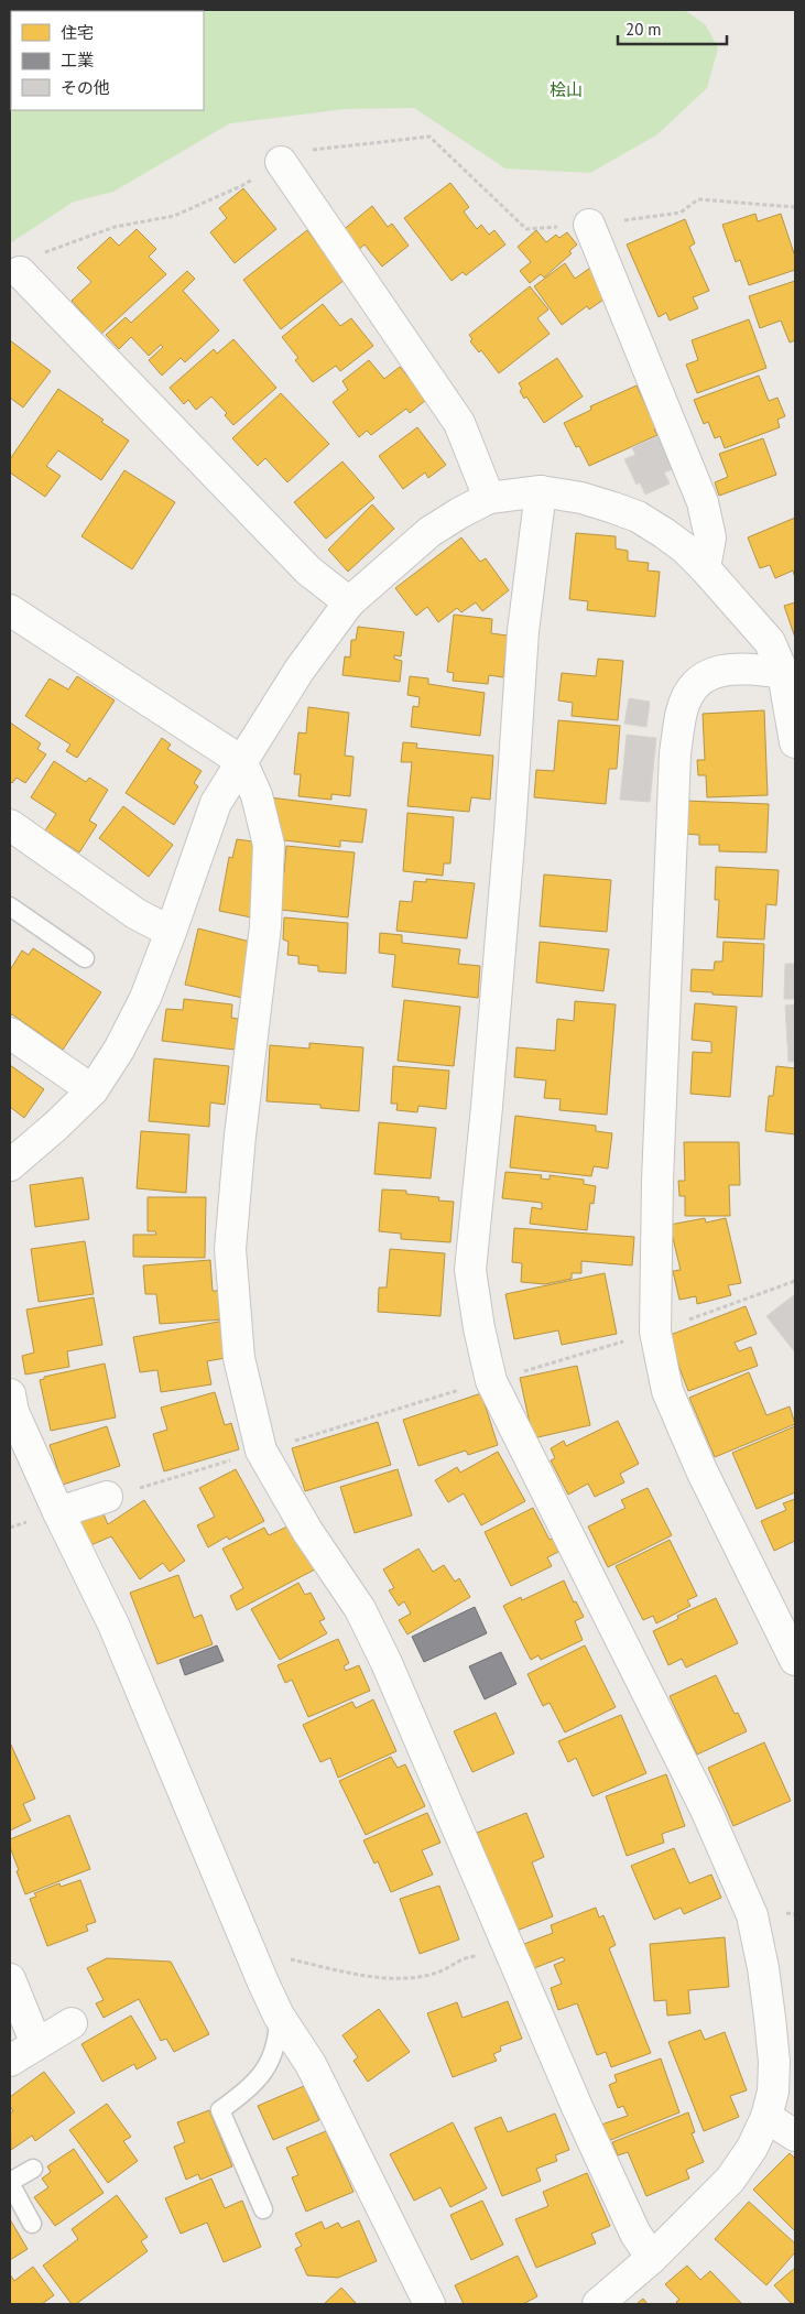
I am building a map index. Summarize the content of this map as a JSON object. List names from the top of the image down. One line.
{"parks":["桧山"],"legend":["住宅","工業","その他"],"scale_bar":"20 m"}
